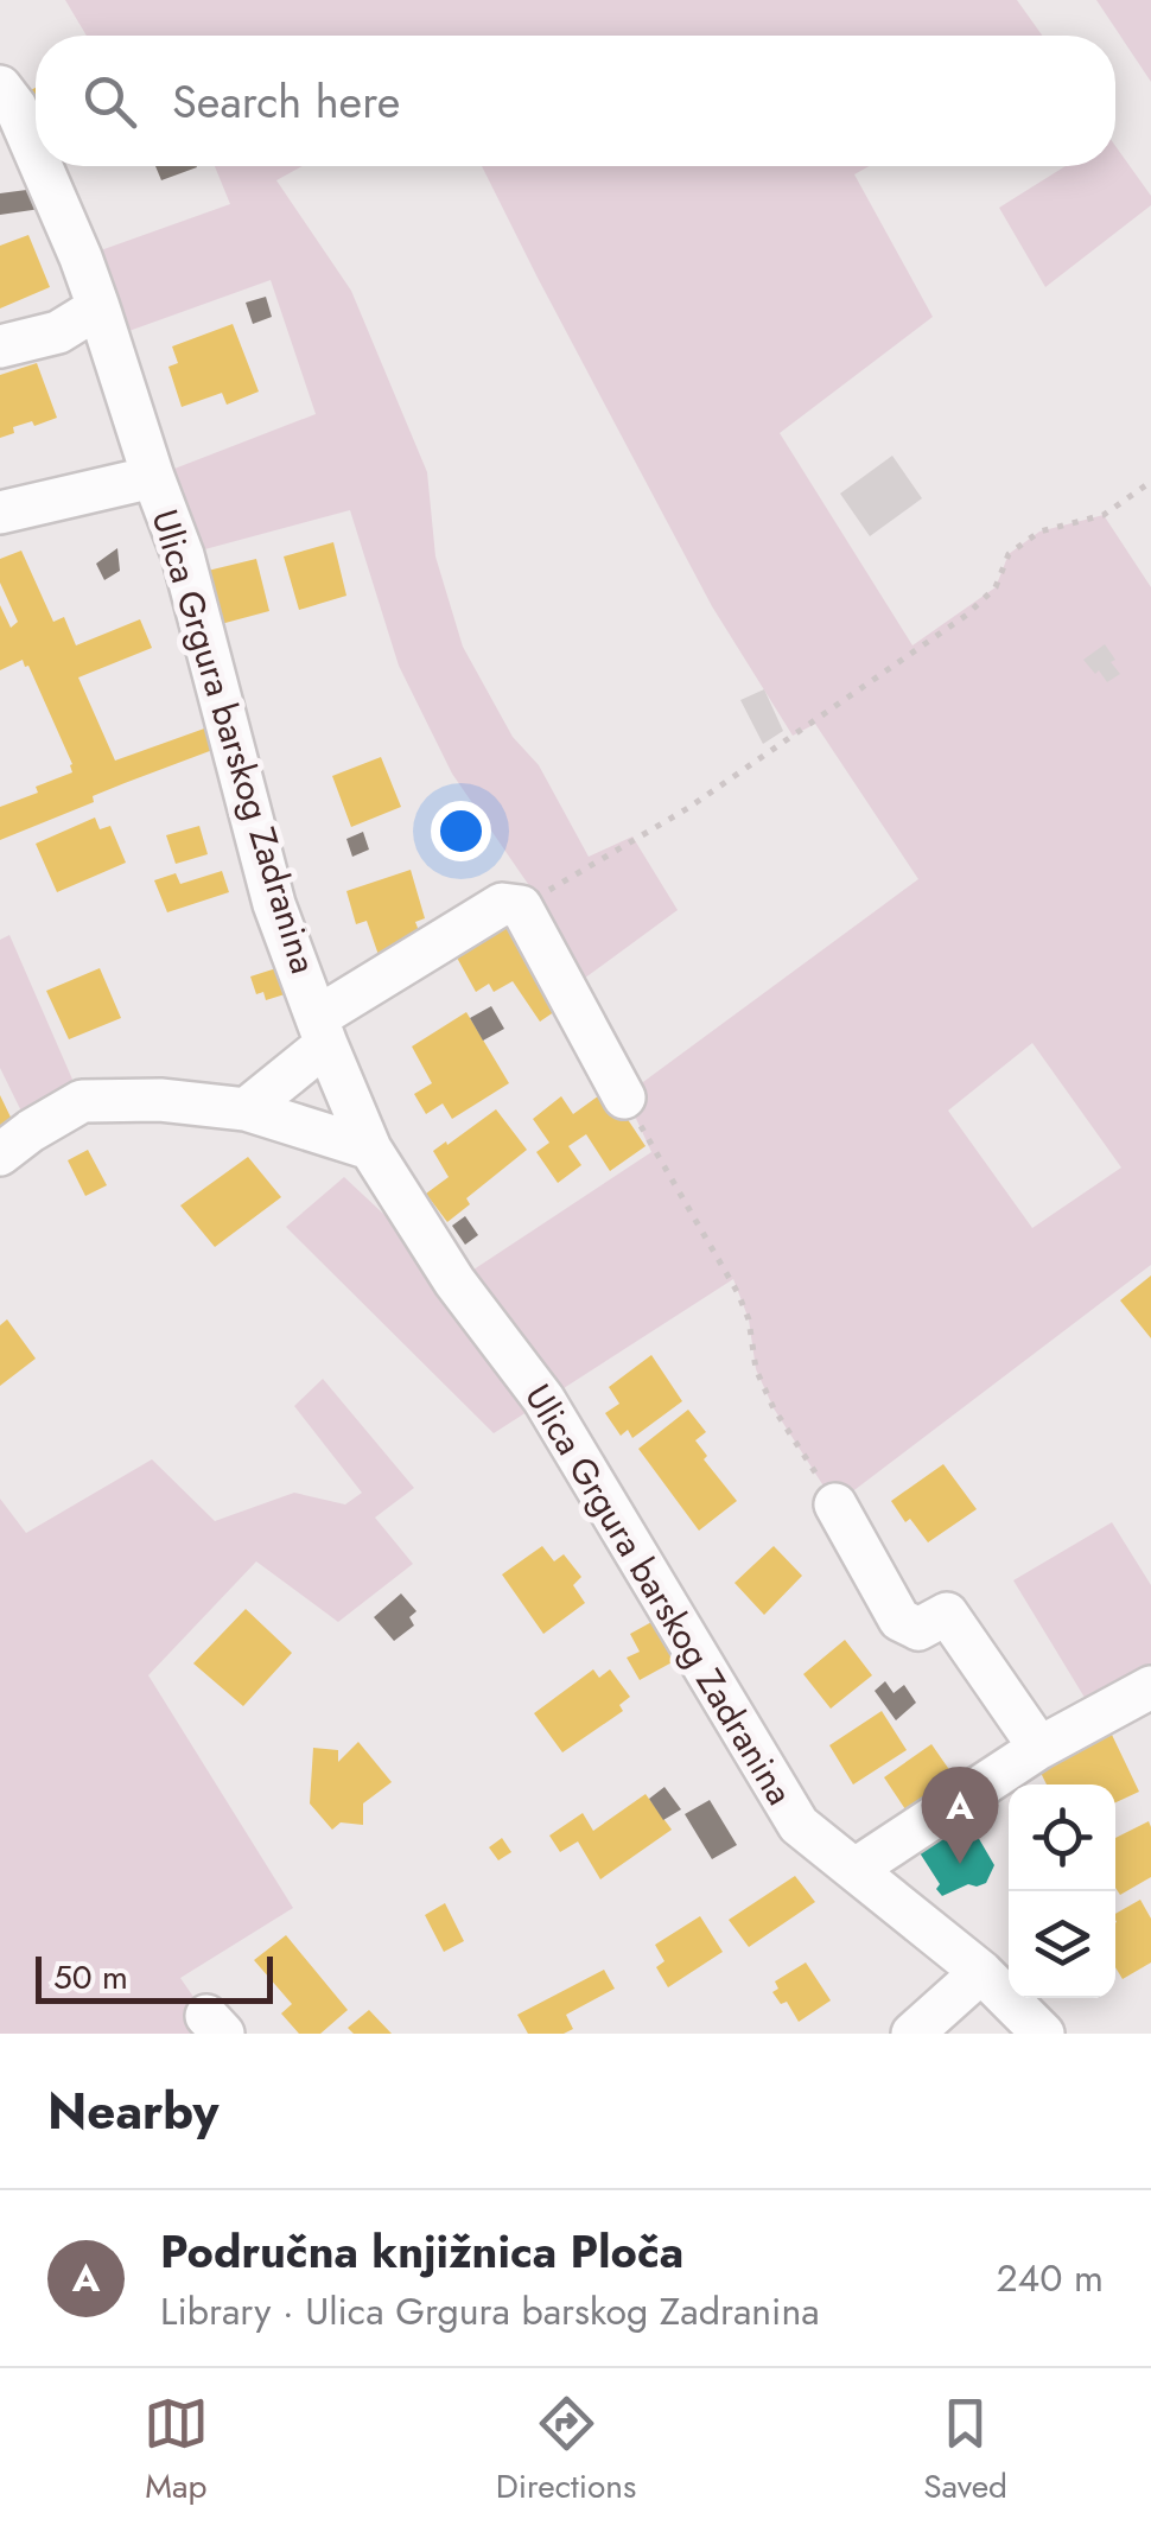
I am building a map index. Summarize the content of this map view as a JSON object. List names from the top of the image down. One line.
{"streets":{"street":["Ulica Grgura barskog Zadranina"]},"scale_bar":"50 m","page":{"search":"Search here","pins":"A","scale":"50 m","heading":"Nearby","list":[{"mark":"A","name":"Područna knjižnica Ploča","note":"Library · Ulica Grgura barskog Zadranina","value":"240 m"}],"nav":["Map","Directions","Saved"]}}
